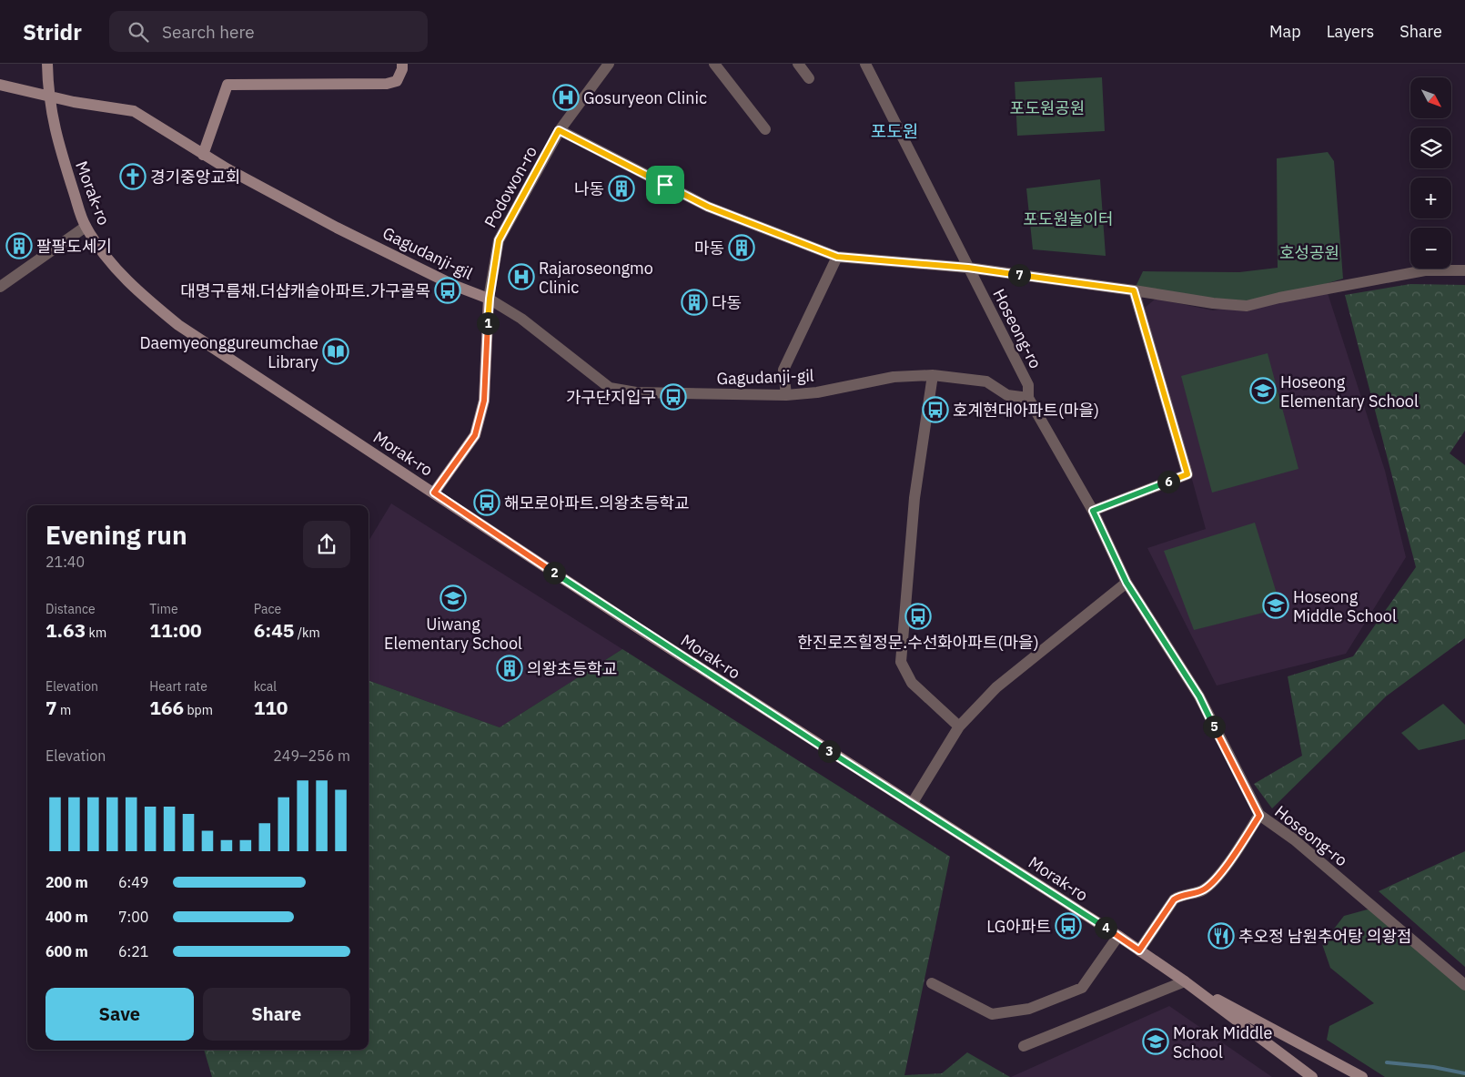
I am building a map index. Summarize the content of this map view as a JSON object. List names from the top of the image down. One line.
{"streets":{"street":["Podowon-ro","Morak-ro","Gagudanji-gil","Hoseong-ro"]},"crossings":[["Podowon-ro","Morak-ro"],["Podowon-ro","Gagudanji-gil"],["Morak-ro","Gagudanji-gil"],["Gagudanji-gil","Hoseong-ro"]],"districts":["포도원"],"parks":["포도원공원","포도원놀이터","호성공원"],"places":{"hospital":["Gosuryeon Clinic","Rajaroseongmo Clinic"],"church":["경기중앙교회"],"building":["나동","팔팔도세기","마동","다동","의왕초등학교"],"bus stop":["대명구름채.더샵캐슬아파트.가구골목","가구단지입구","호계현대아파트(마을)","해모로아파트.의왕초등학교","한진로즈힐정문.수선화아파트(마을)","LG아파트"],"library":["Daemyeonggureumchae Library"],"school or university":["Hoseong Elementary School","Uiwang Elementary School","Hoseong Middle School","Morak Middle School"],"restaurant":["추오정 남원추어탕 의왕점"]},"north":"bottom right","page":{"header":"Stridr","search":"Search here","nav":["Map","Layers","Share"],"map_buttons":["+","−"],"pins":["7","1","6","2","5","3","4"],"heading":["Evening run","21:40"],"stats":[["Distance","1.63 km"],["Time","11:00"],["Pace","6:45 /km"],["Elevation","7 m"],["Heart rate","166 bpm"],["kcal","110"]],"chart":["Elevation","249–256 m"],"list":[{"name":"200 m","note":"6:49"},{"name":"400 m","note":"7:00"},{"name":"600 m","note":"6:21"}],"buttons":["Save","Share"]}}
